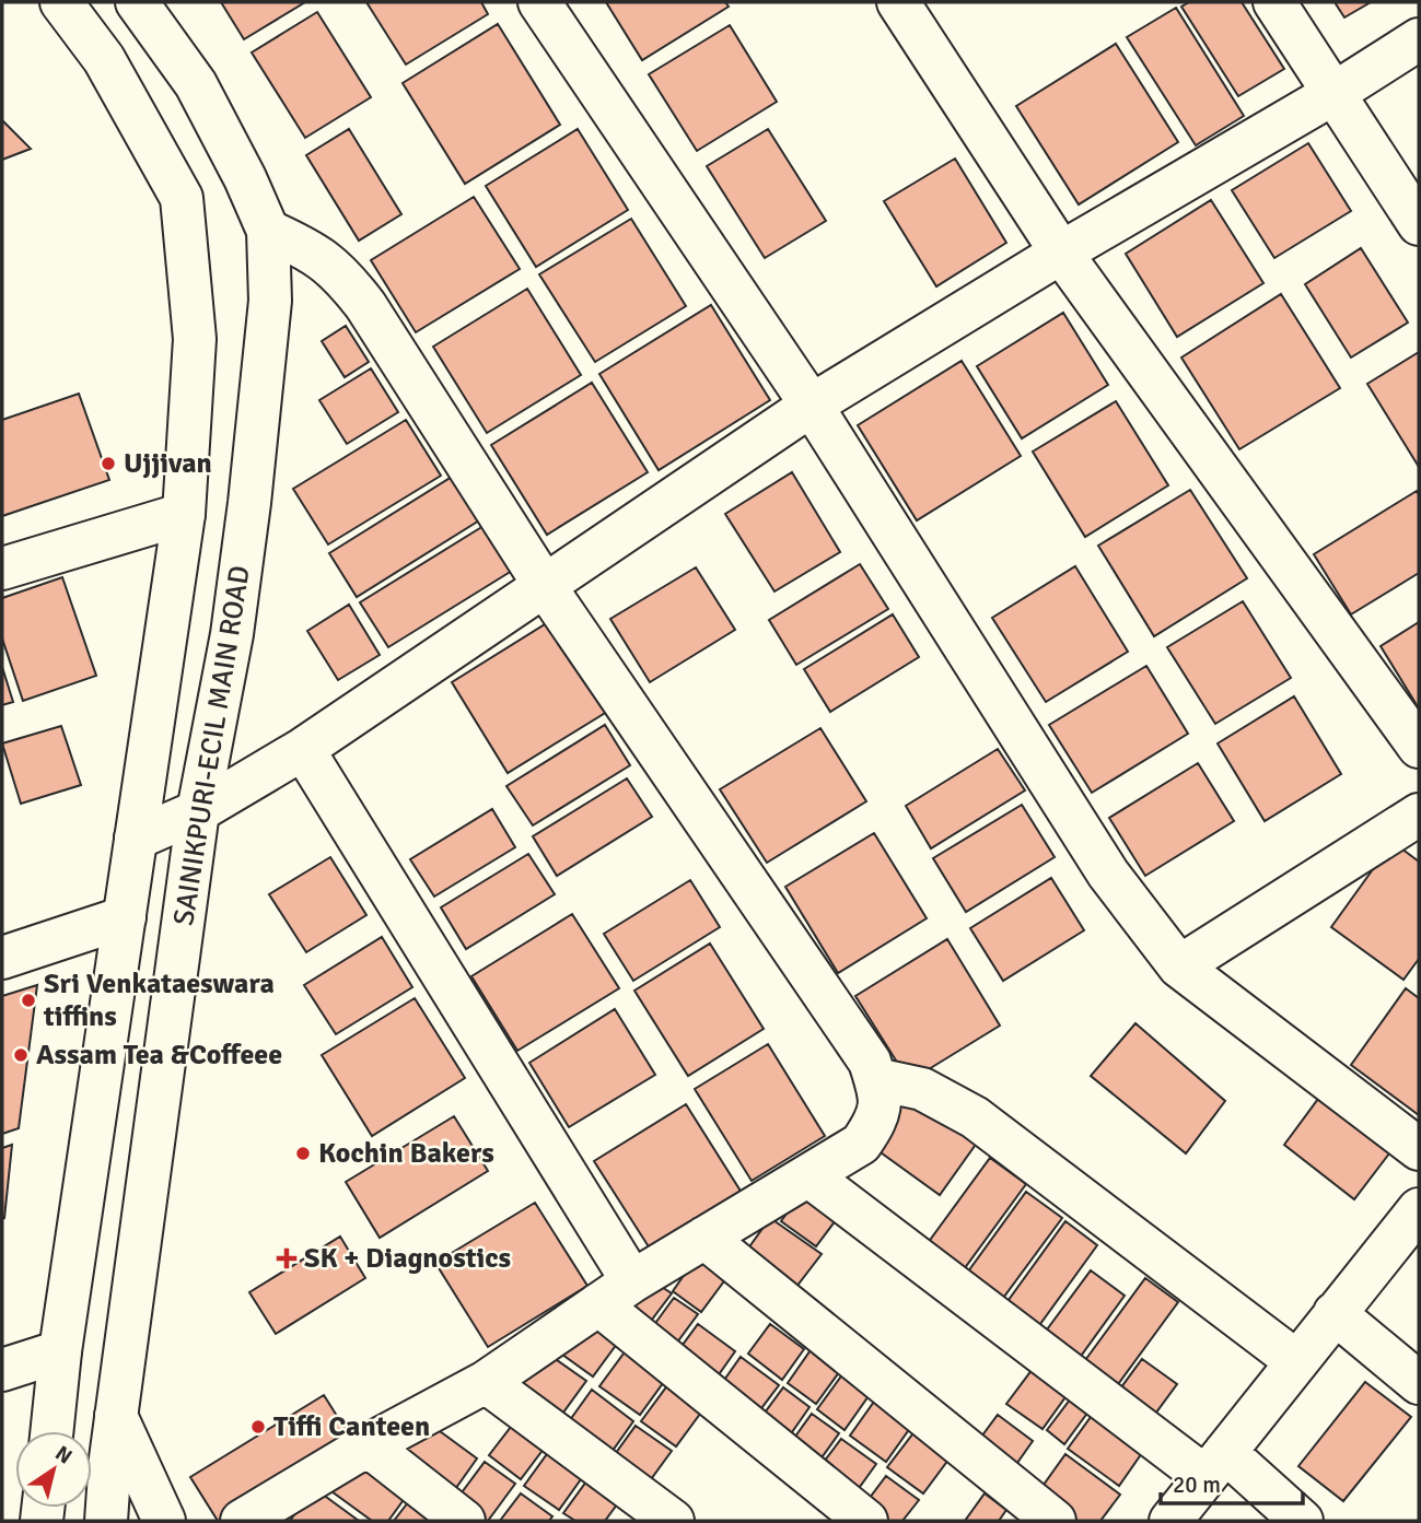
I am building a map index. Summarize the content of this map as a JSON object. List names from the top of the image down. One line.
{"streets":{"street":["SAINIKPURI-ECIL MAIN ROAD"]},"places":{"other":["Ujjivan","Sri Venkataeswara tiffins","Assam Tea &Coffeee","Kochin Bakers","Tiffi Canteen"],"health":["SK + Diagnostics"]},"scale_bar":"20 m","north":"top right"}
